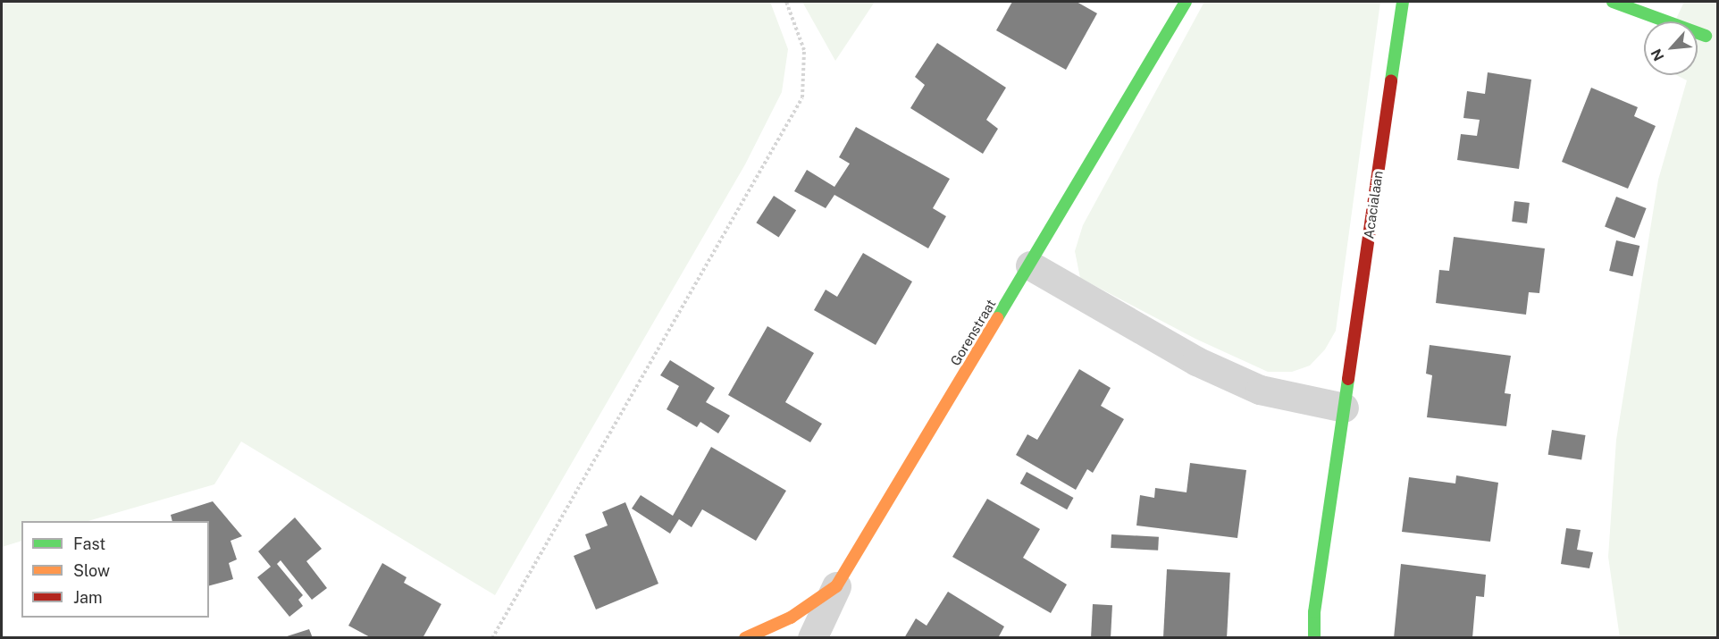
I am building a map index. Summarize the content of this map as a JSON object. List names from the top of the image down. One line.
{"streets":{"street":["Acacialaan","Gorenstraat"]},"legend":["Fast","Slow","Jam"],"north":"bottom left"}
